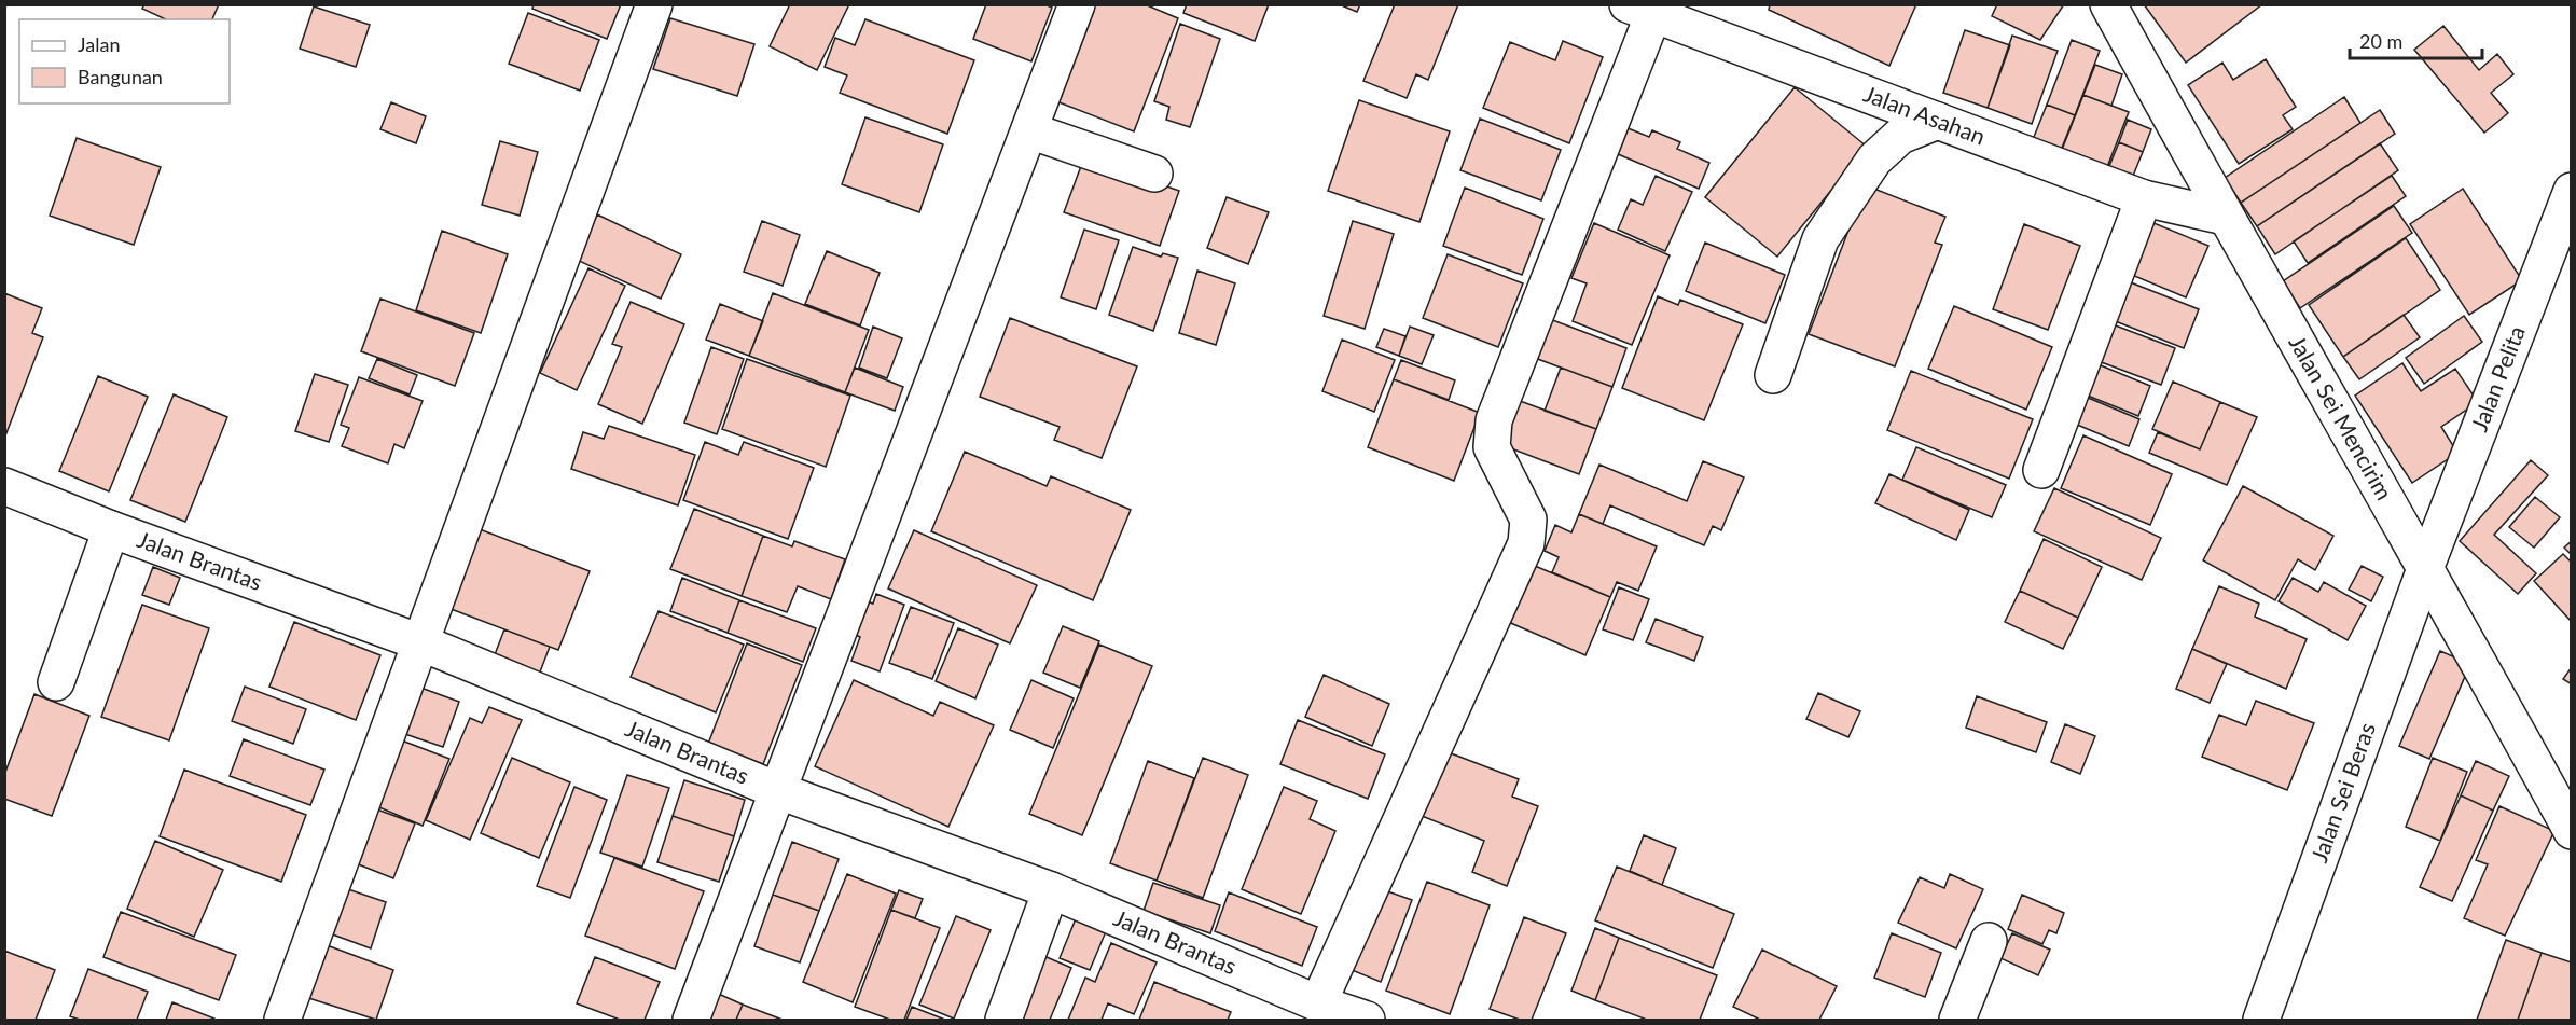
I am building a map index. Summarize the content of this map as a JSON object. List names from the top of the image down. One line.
{"streets":{"street":["Jalan Asahan","Jalan Pelita","Jalan Sei Mencirim","Jalan Brantas","Jalan Sei Beras"]},"crossings":[["Jalan Asahan","Jalan Sei Mencirim"],["Jalan Pelita","Jalan Sei Mencirim"],["Jalan Pelita","Jalan Sei Beras"],["Jalan Sei Mencirim","Jalan Sei Beras"]],"legend":["Jalan","Bangunan"],"scale_bar":"20 m"}
